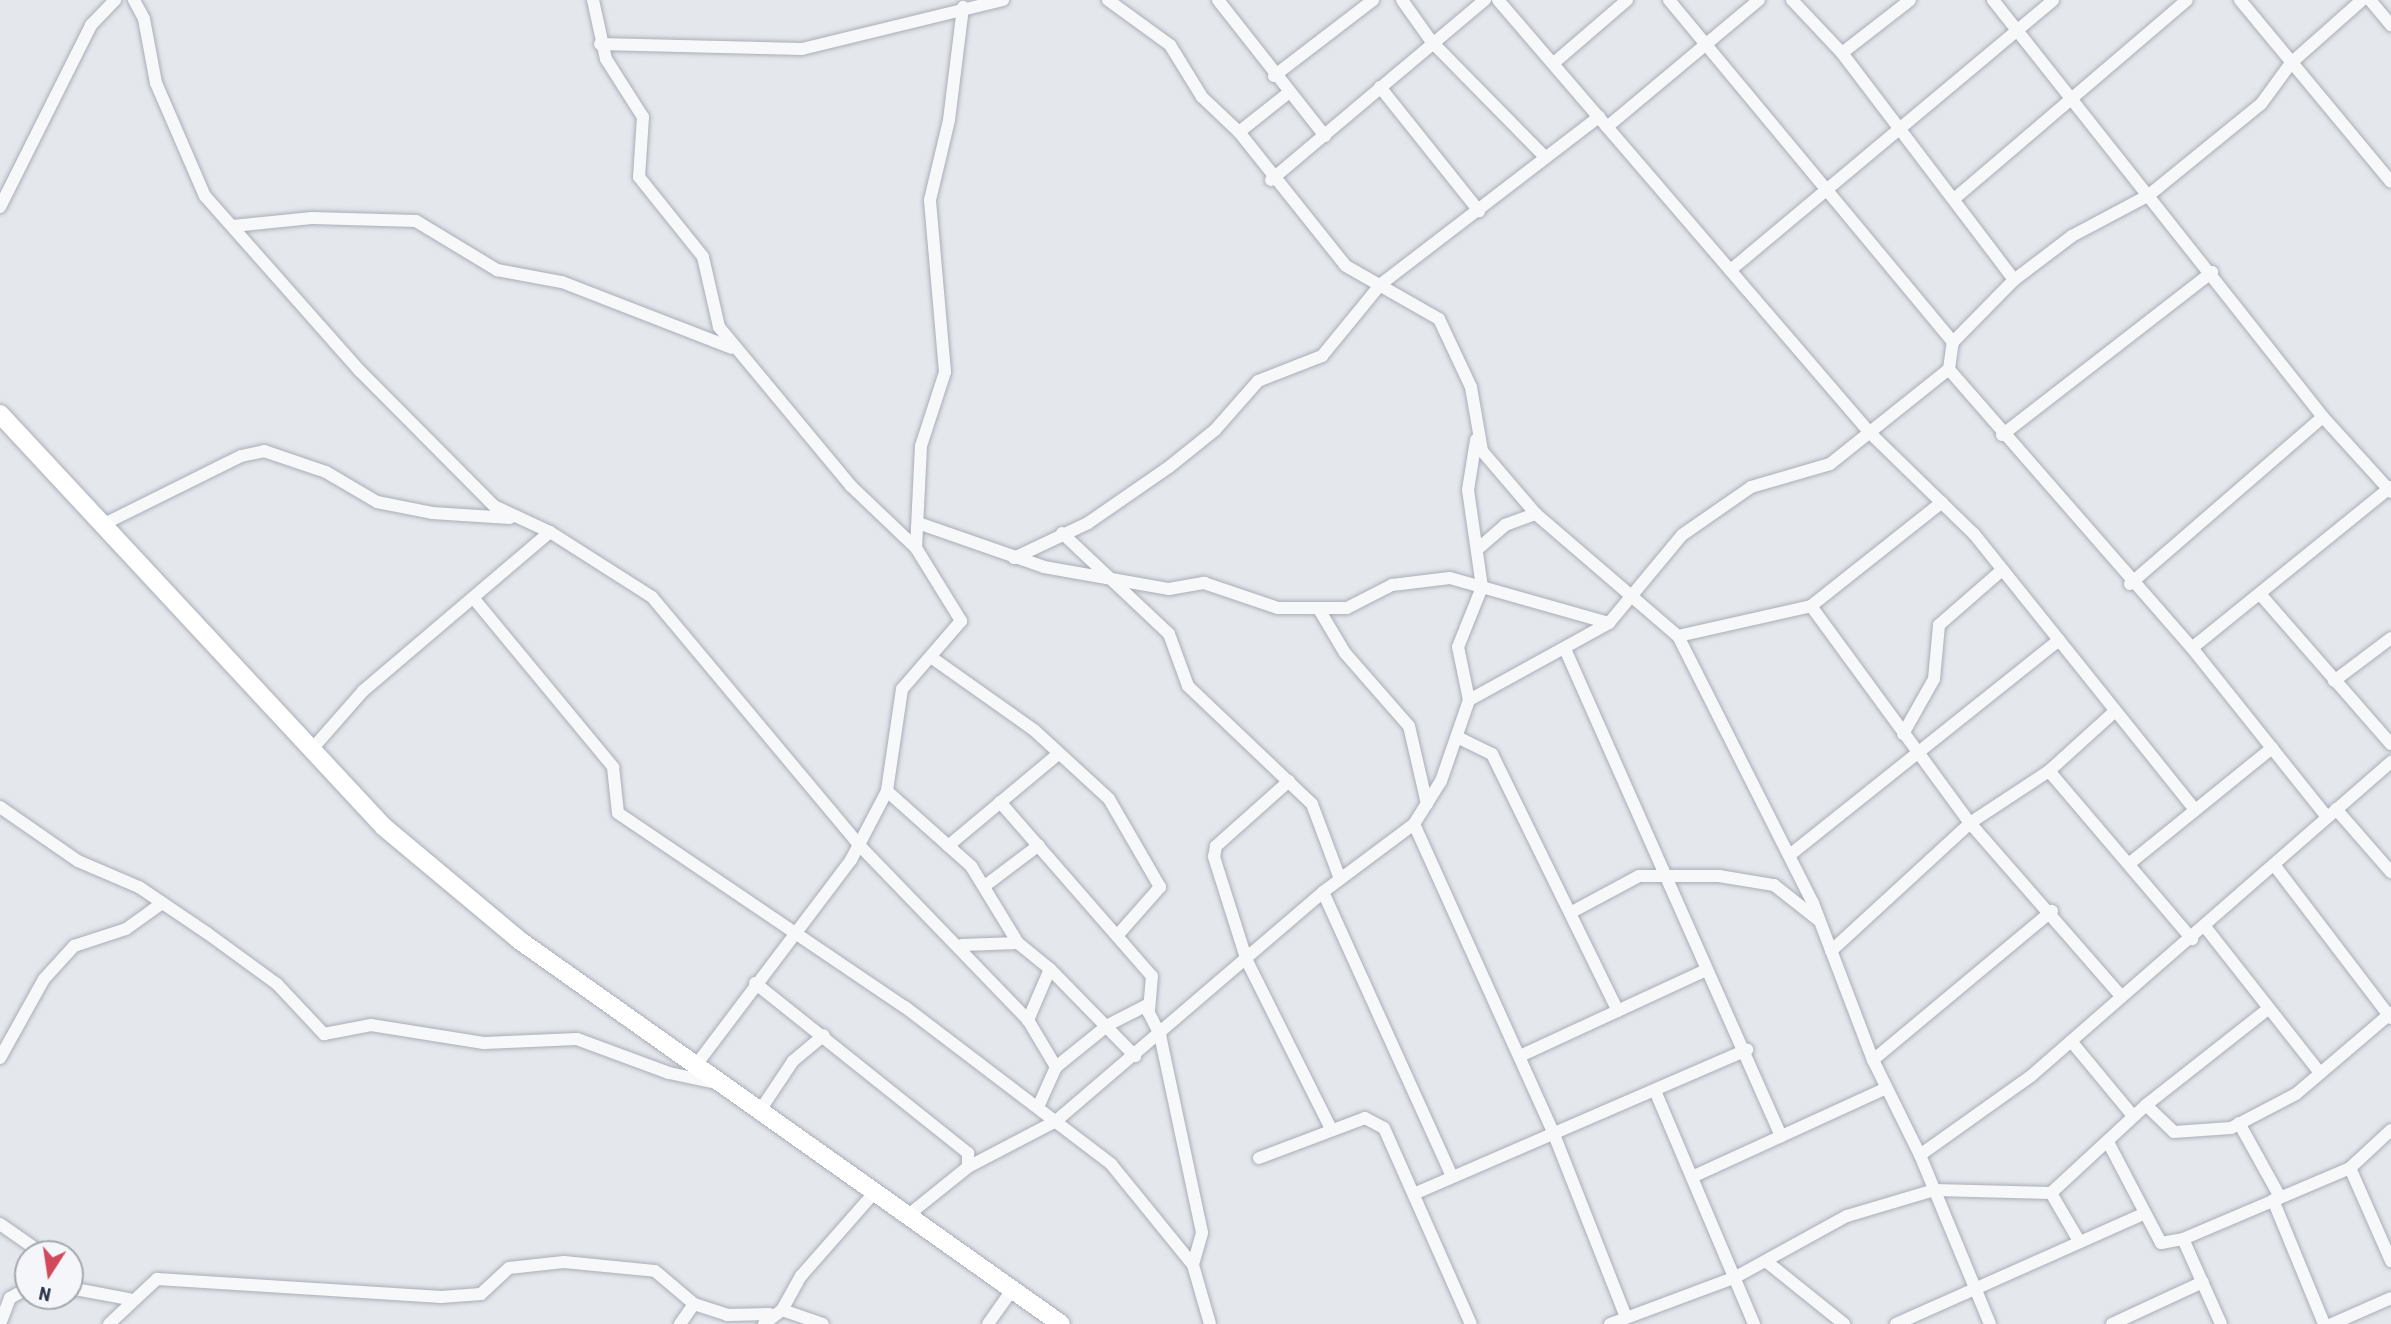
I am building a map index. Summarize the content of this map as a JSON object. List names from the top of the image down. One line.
{"north":"bottom"}
